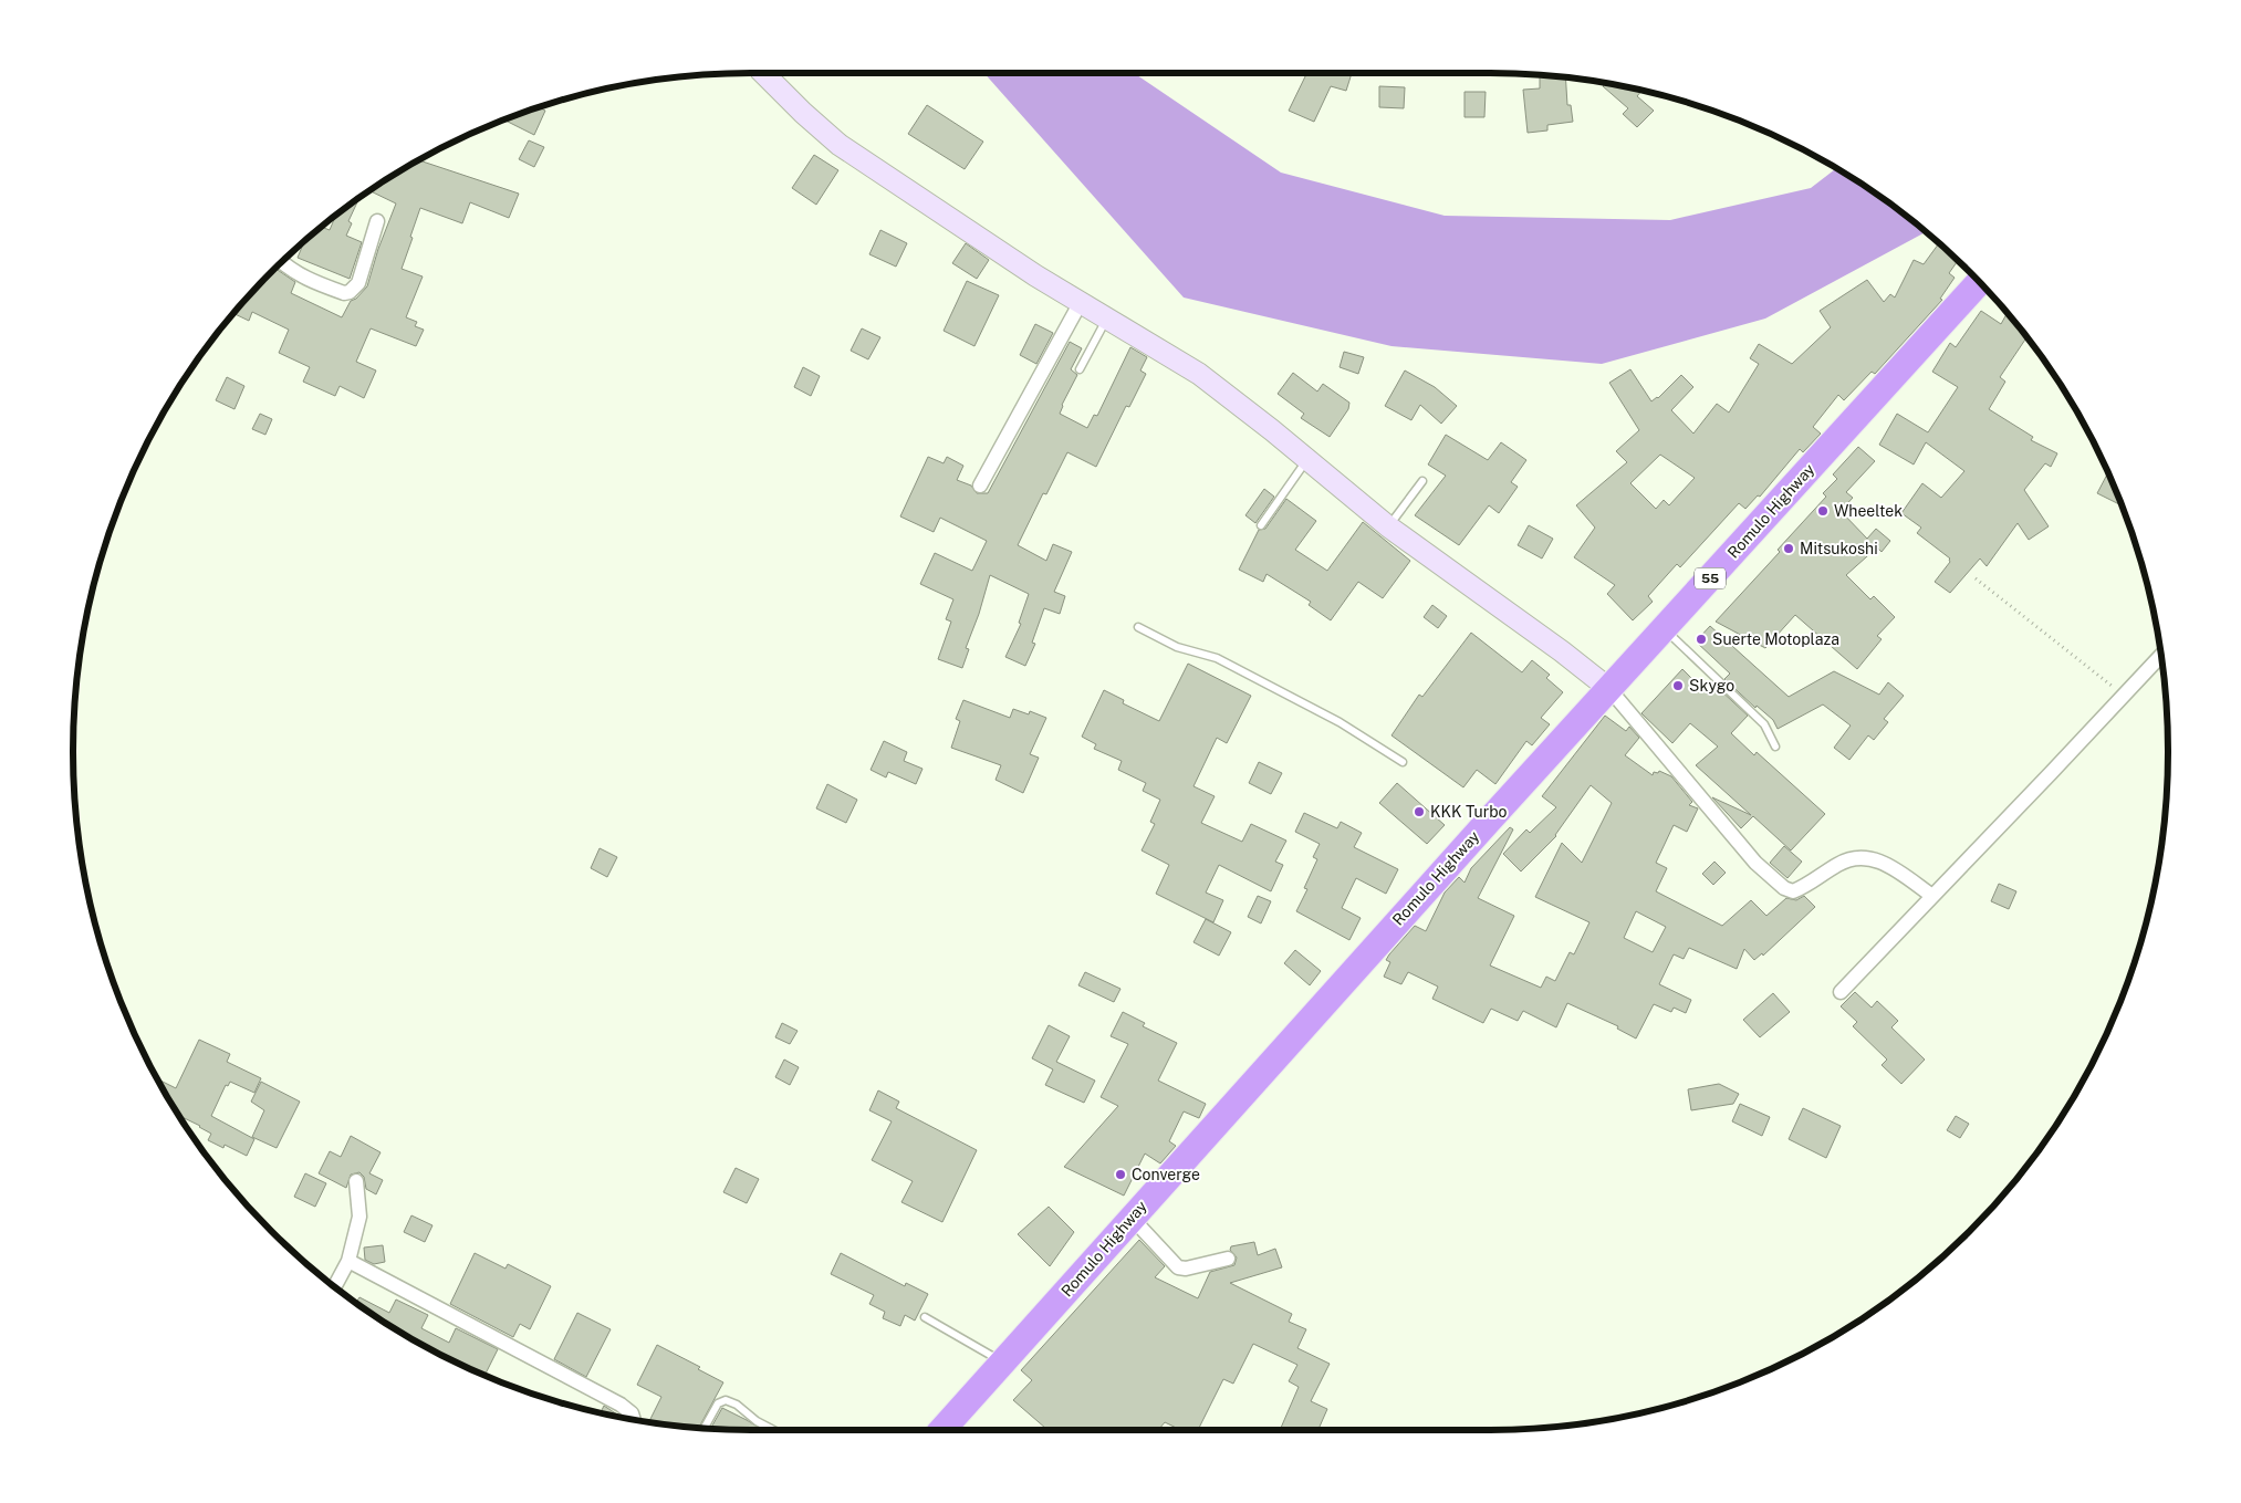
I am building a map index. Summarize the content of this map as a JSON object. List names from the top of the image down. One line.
{"streets":{"highway":["Romulo Highway","55"]},"places":["Wheeltek","Mitsukoshi","Suerte Motoplaza","Skygo","KKK Turbo","Converge"]}
